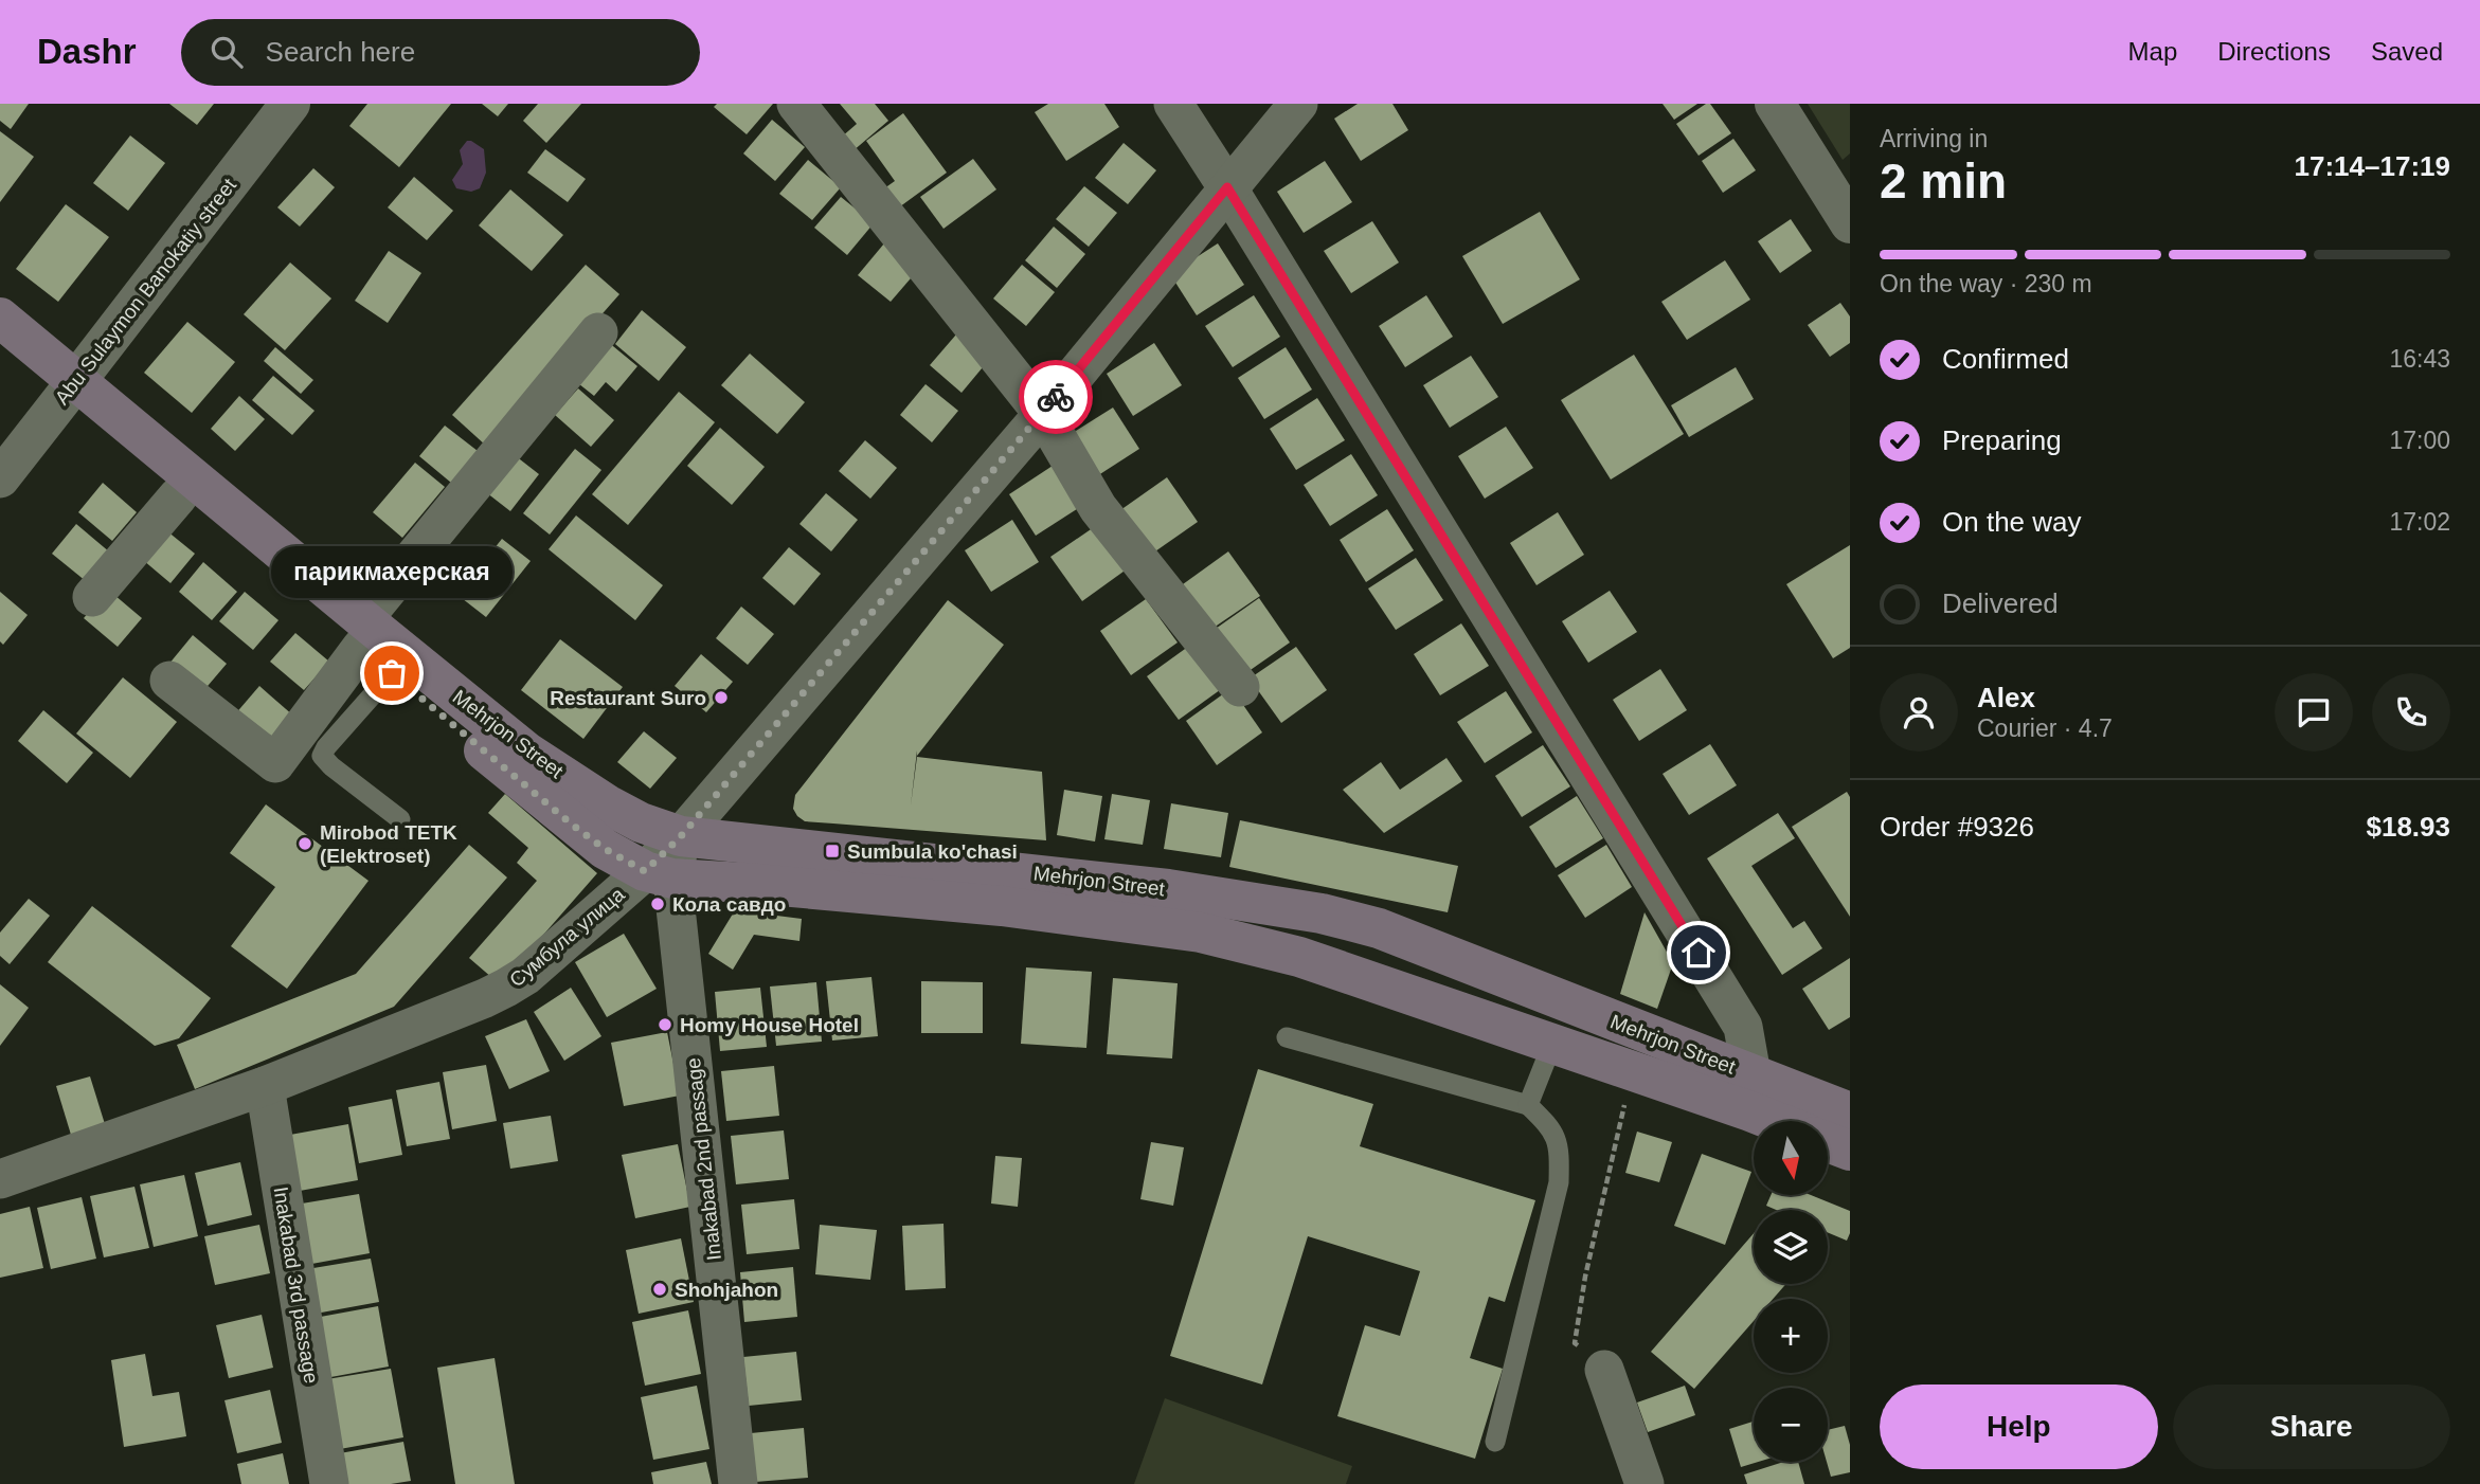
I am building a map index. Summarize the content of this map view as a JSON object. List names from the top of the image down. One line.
{"streets":{"main road":["Mehrjon Street"],"street":["Abu Sulaymon Banokatiy street","Сумбула улица","Inakabad 2nd passage","Inakabad 3rd passage"]},"crossings":[["Abu Sulaymon Banokatiy street","Mehrjon Street"],["Mehrjon Street","Сумбула улица"],["Mehrjon Street","Inakabad 2nd passage"],["Сумбула улица","Inakabad 2nd passage"],["Сумбула улица","Inakabad 3rd passage"]],"places":{"other":["парикмахерская","Restaurant Suro","Mirobod TETK (Elektroset)","Кола савдо","Homy House Hotel","Shohjahon"],"transit":["Sumbula ko'chasi"]},"north":"bottom","page":{"header":"Dashr","search":"Search here","nav":["Map","Directions","Saved"],"heading":["2 min","Arriving in","17:14–17:19"],"panel":["Alex","Courier · 4.7","Order #9326","$18.93"],"bar":"On the way · 230 m","list":[["Confirmed","16:43"],["Preparing","17:00"],["On the way","17:02"],"Delivered"],"bubble":"парикмахерская","map_buttons":["+","−"],"buttons":["Help","Share"]}}
